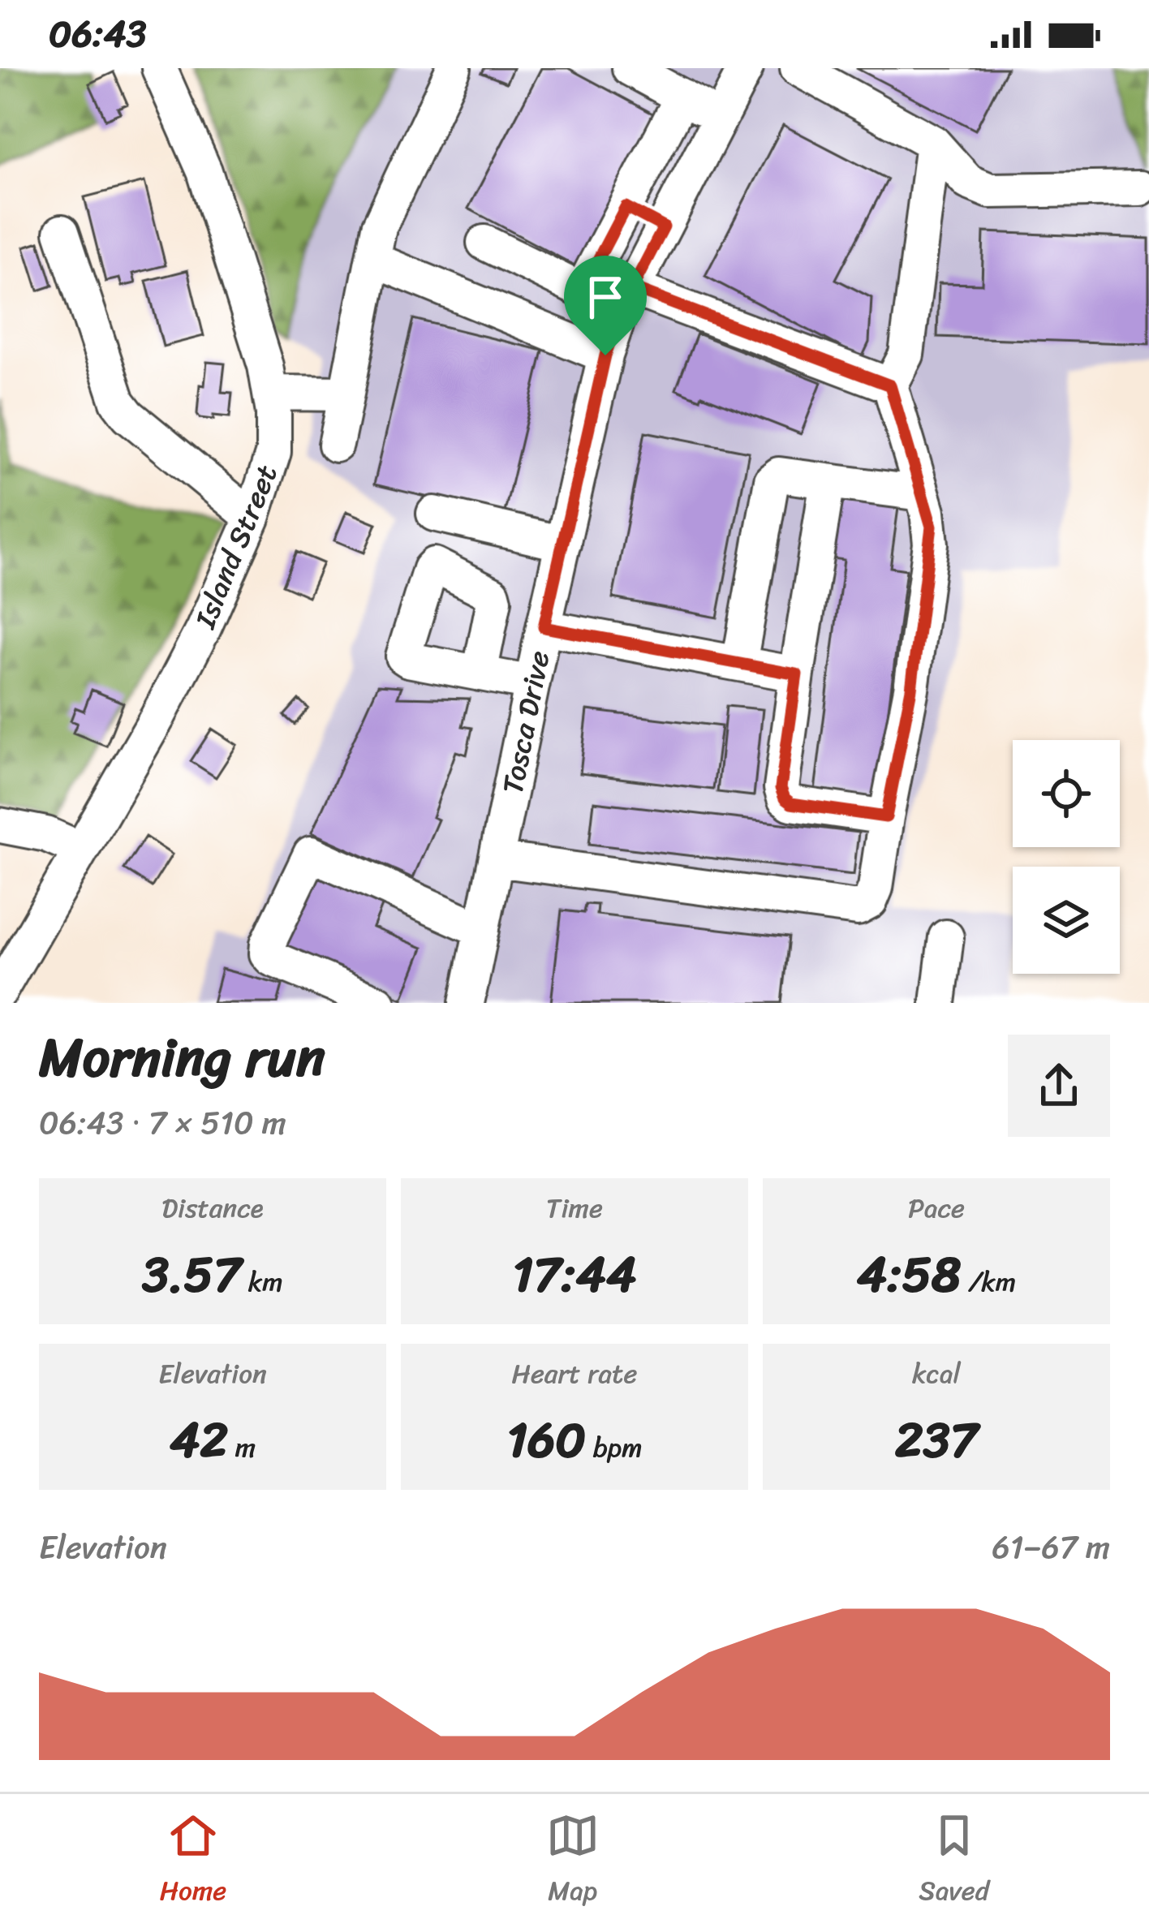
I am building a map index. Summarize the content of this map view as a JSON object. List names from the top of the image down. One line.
{"streets":{"street":["Island Street","Tosca Drive"]},"page":{"status":"06:43","heading":["Morning run","06:43 · 7 × 510 m"],"stats":[["Distance","3.57 km"],["Time","17:44"],["Pace","4:58 /km"],["Elevation","42 m"],["Heart rate","160 bpm"],["kcal","237"]],"chart":["Elevation","61–67 m"],"tabs":["Home","Map","Saved"]}}
